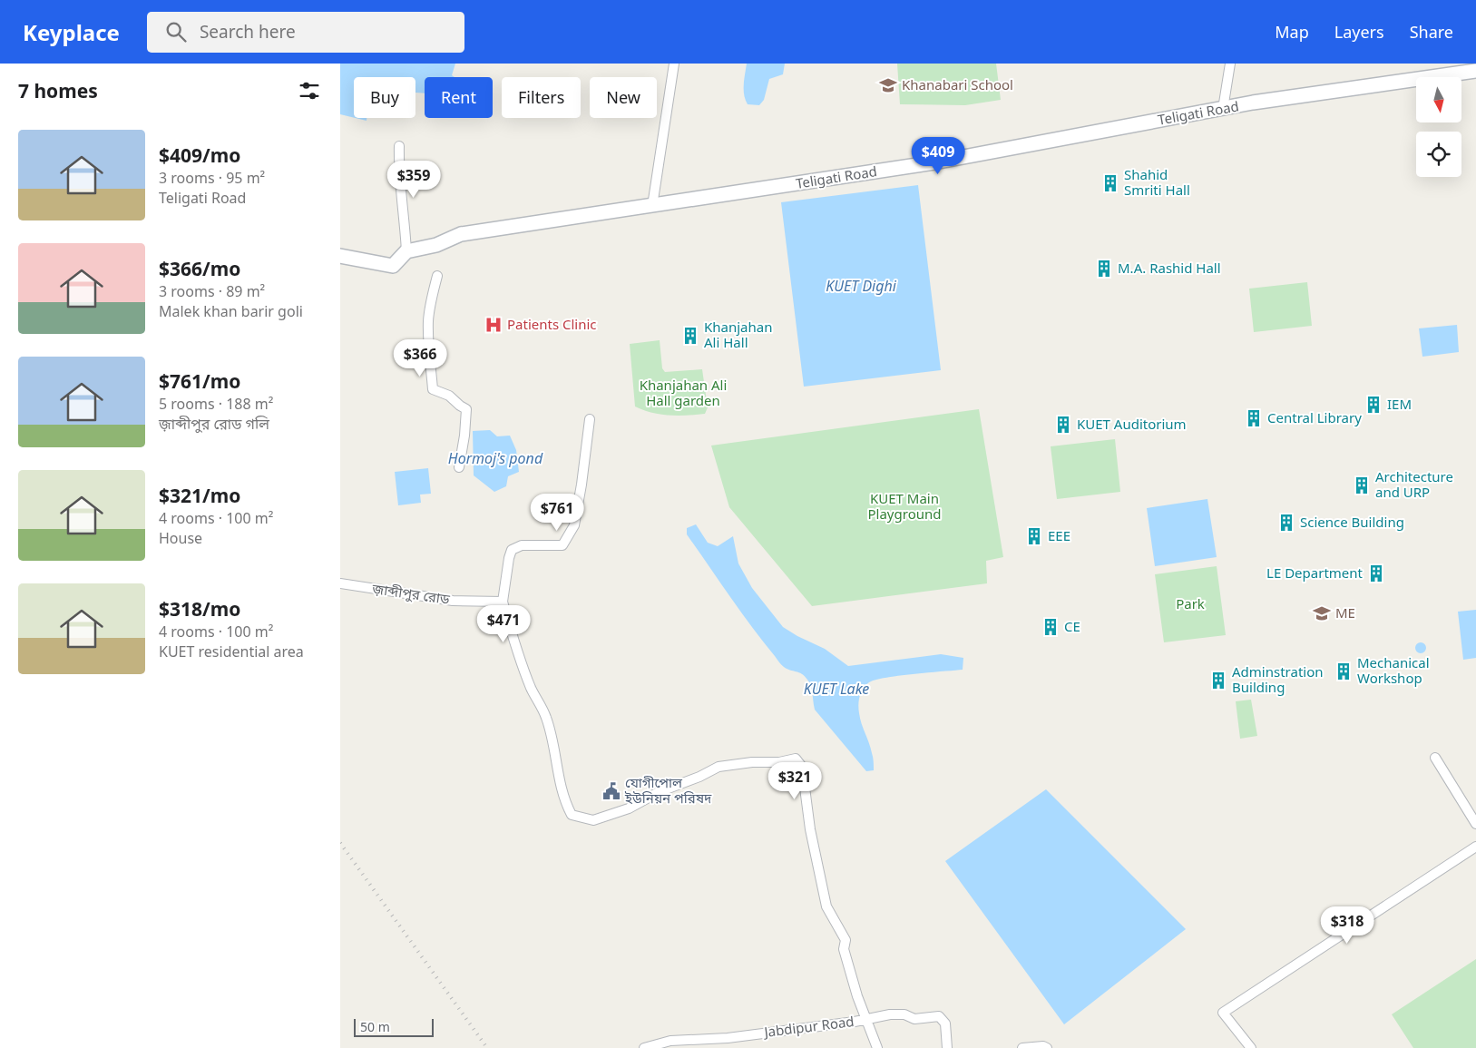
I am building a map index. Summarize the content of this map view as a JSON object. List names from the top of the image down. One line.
{"streets":{"main road":["Teligati Road"],"street":["জ়াব্দীপুর রোড","Jabdipur Road"]},"water":["KUET Dighi","Hormoj's pond","KUET Lake"],"parks":["Khanjahan Ali Hall garden","KUET Main Playground","Park"],"places":{"school or university":["Khanabari School","ME"],"building":["Shahid Smriti Hall","M.A. Rashid Hall","Khanjahan Ali Hall","IEM","Central Library","KUET Auditorium","Architecture and URP","Science Building","EEE","LE Department","CE","Mechanical Workshop","Adminstration Building"],"hospital":["Patients Clinic"],"public building":["যোগীপোল ইউনিয়ন পরিষদ"]},"scale_bar":"50 m","north":"bottom","page":{"header":"Keyplace","search":"Search here","nav":["Map","Layers","Share"],"heading":"7 homes","chip":["Buy","Rent","Filters","New"],"list":[{"name":"$409/mo","note":"3 rooms · 95 m² · Teligati Road"},{"name":"$366/mo","note":"3 rooms · 89 m² · Malek khan barir goli"},{"name":"$761/mo","note":"5 rooms · 188 m² · জ়াব্দীপুর রোড গলি"},{"name":"$321/mo","note":"4 rooms · 100 m² · House"},{"name":"$318/mo","note":"4 rooms · 100 m² · KUET residential area"}],"price":["$409","$359","$366","$761","$471","$321","$318"],"scale":"50 m"}}
